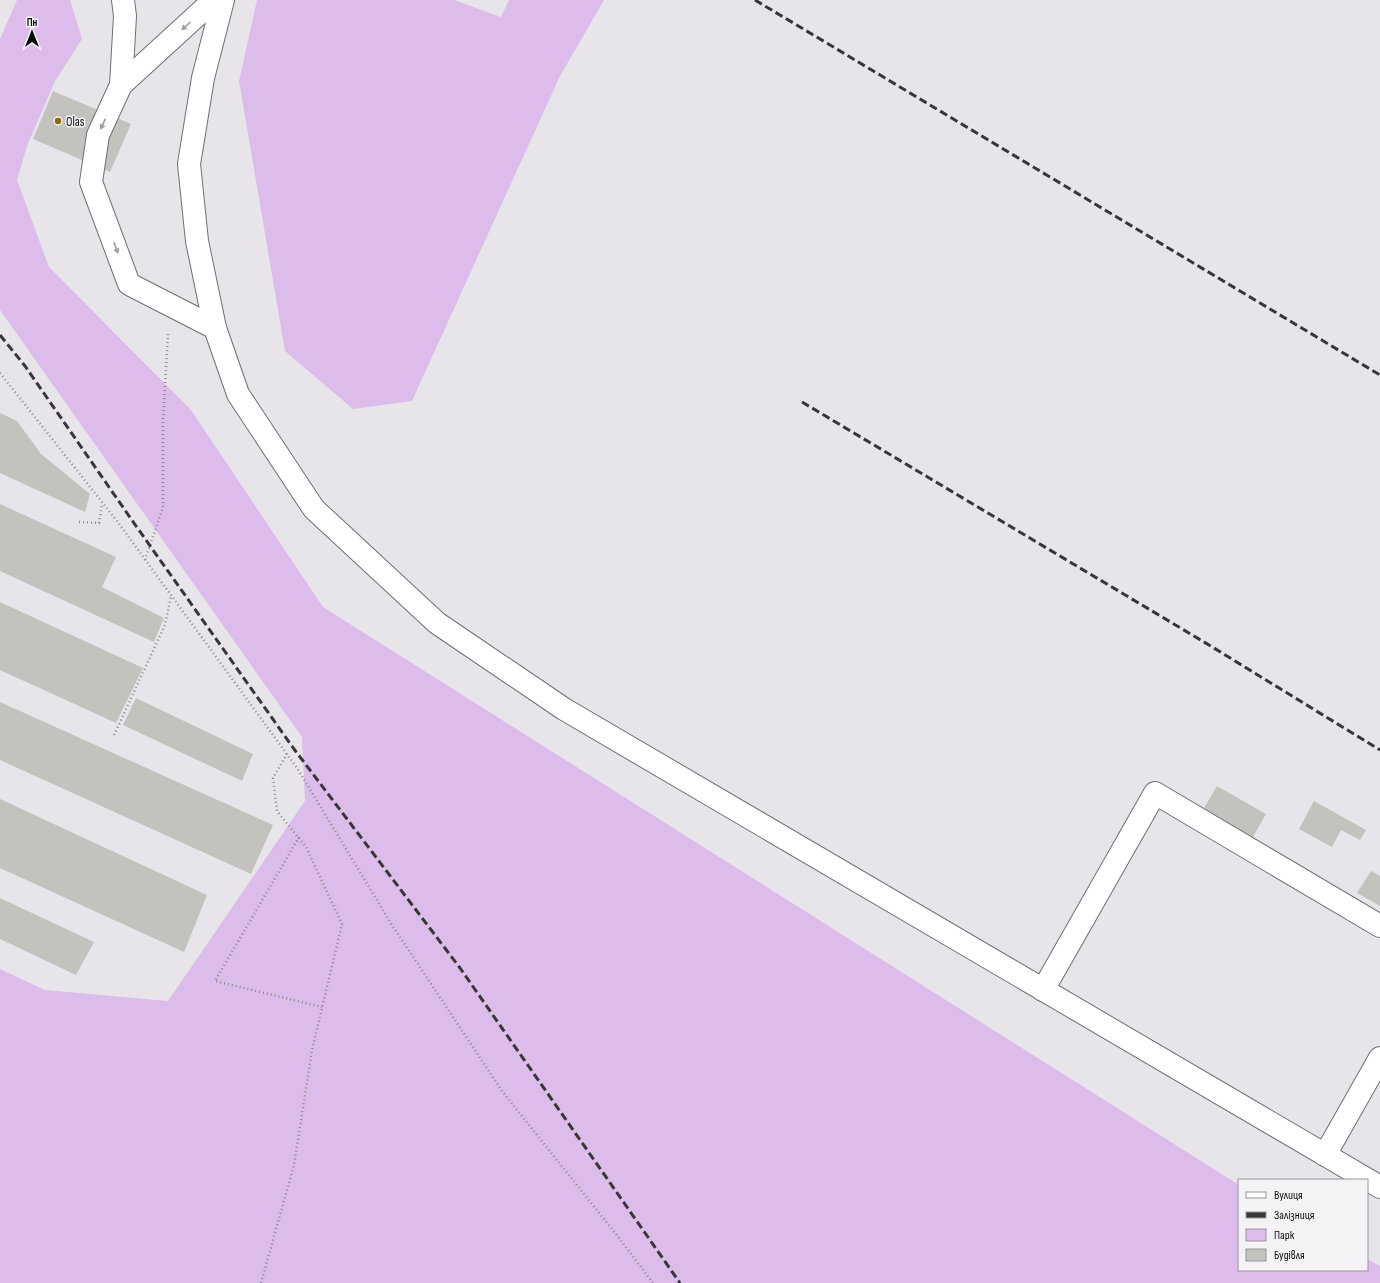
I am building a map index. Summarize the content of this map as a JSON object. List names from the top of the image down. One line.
{"places":["Olas"],"legend":["Вулиця","Залізниця","Парк","Будівля"],"north":"top"}
